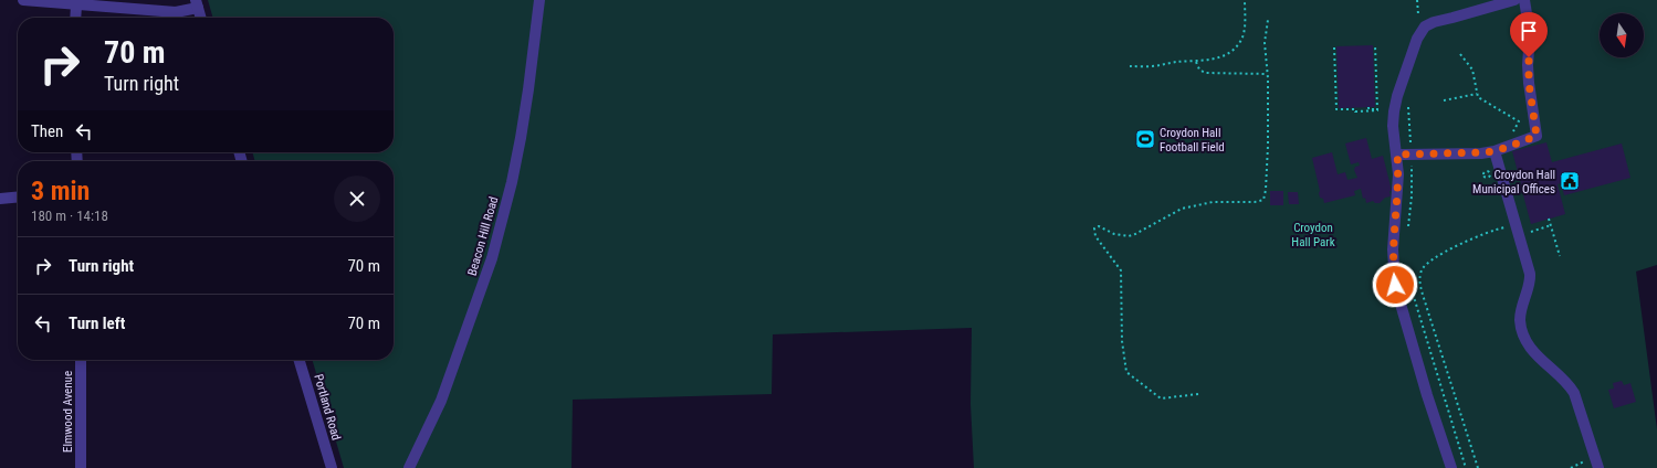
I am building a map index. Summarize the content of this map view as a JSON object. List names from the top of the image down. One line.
{"streets":{"street":["Beacon Hill Road","Portland Road","Elmwood Avenue"]},"parks":["Croydon Hall Park"],"places":{"sports":["Croydon Hall Football Field"],"public building":["Croydon Hall Municipal Offices"]},"north":"bottom","page":{"turn":["70 m","Turn right"],"then":"Then","heading":["3 min","180 m · 14:18"],"list":[{"name":"Turn right","value":"70 m"},{"name":"Turn left","value":"70 m"}]}}
